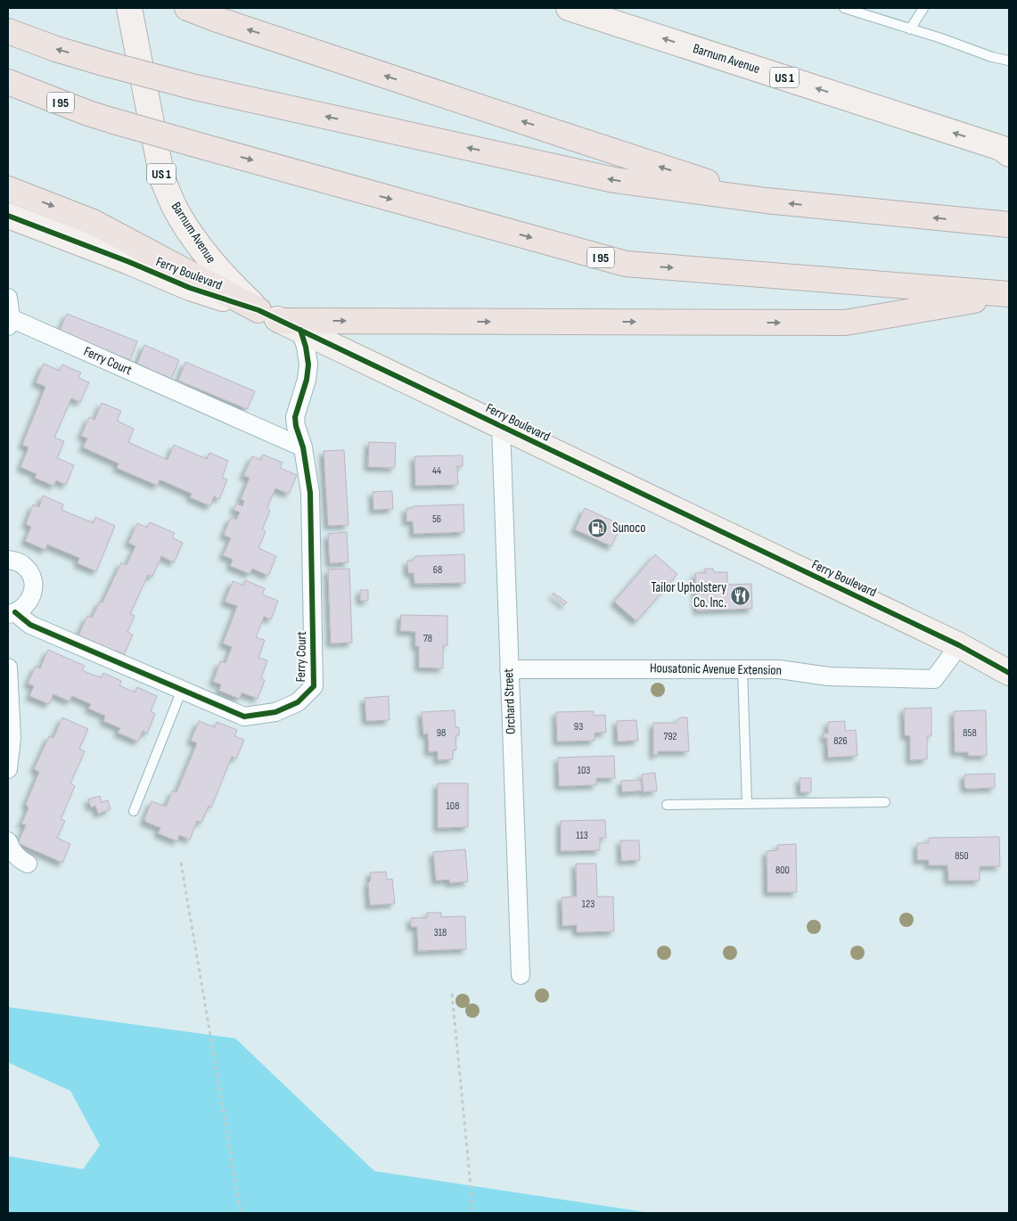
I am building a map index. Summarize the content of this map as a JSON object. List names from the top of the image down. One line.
{"streets":{"highway":["I 95"],"main road":["Barnum Avenue","US 1","Ferry Boulevard"],"street":["Ferry Court","Housatonic Avenue Extension","Orchard Street"]},"crossings":[["Barnum Avenue","Ferry Boulevard"],["Ferry Boulevard","Ferry Court"],["Ferry Boulevard","Housatonic Avenue Extension"],["Ferry Boulevard","Orchard Street"],["Housatonic Avenue Extension","Orchard Street"]],"one_way":["Barnum Avenue"],"places":{"fuel station":["Sunoco"],"restaurant":["Tailor Upholstery Co. Inc."]},"house_numbers":["44","56","68","78","93","98","858","792","826","103","108","113","850","800","123","318"]}
